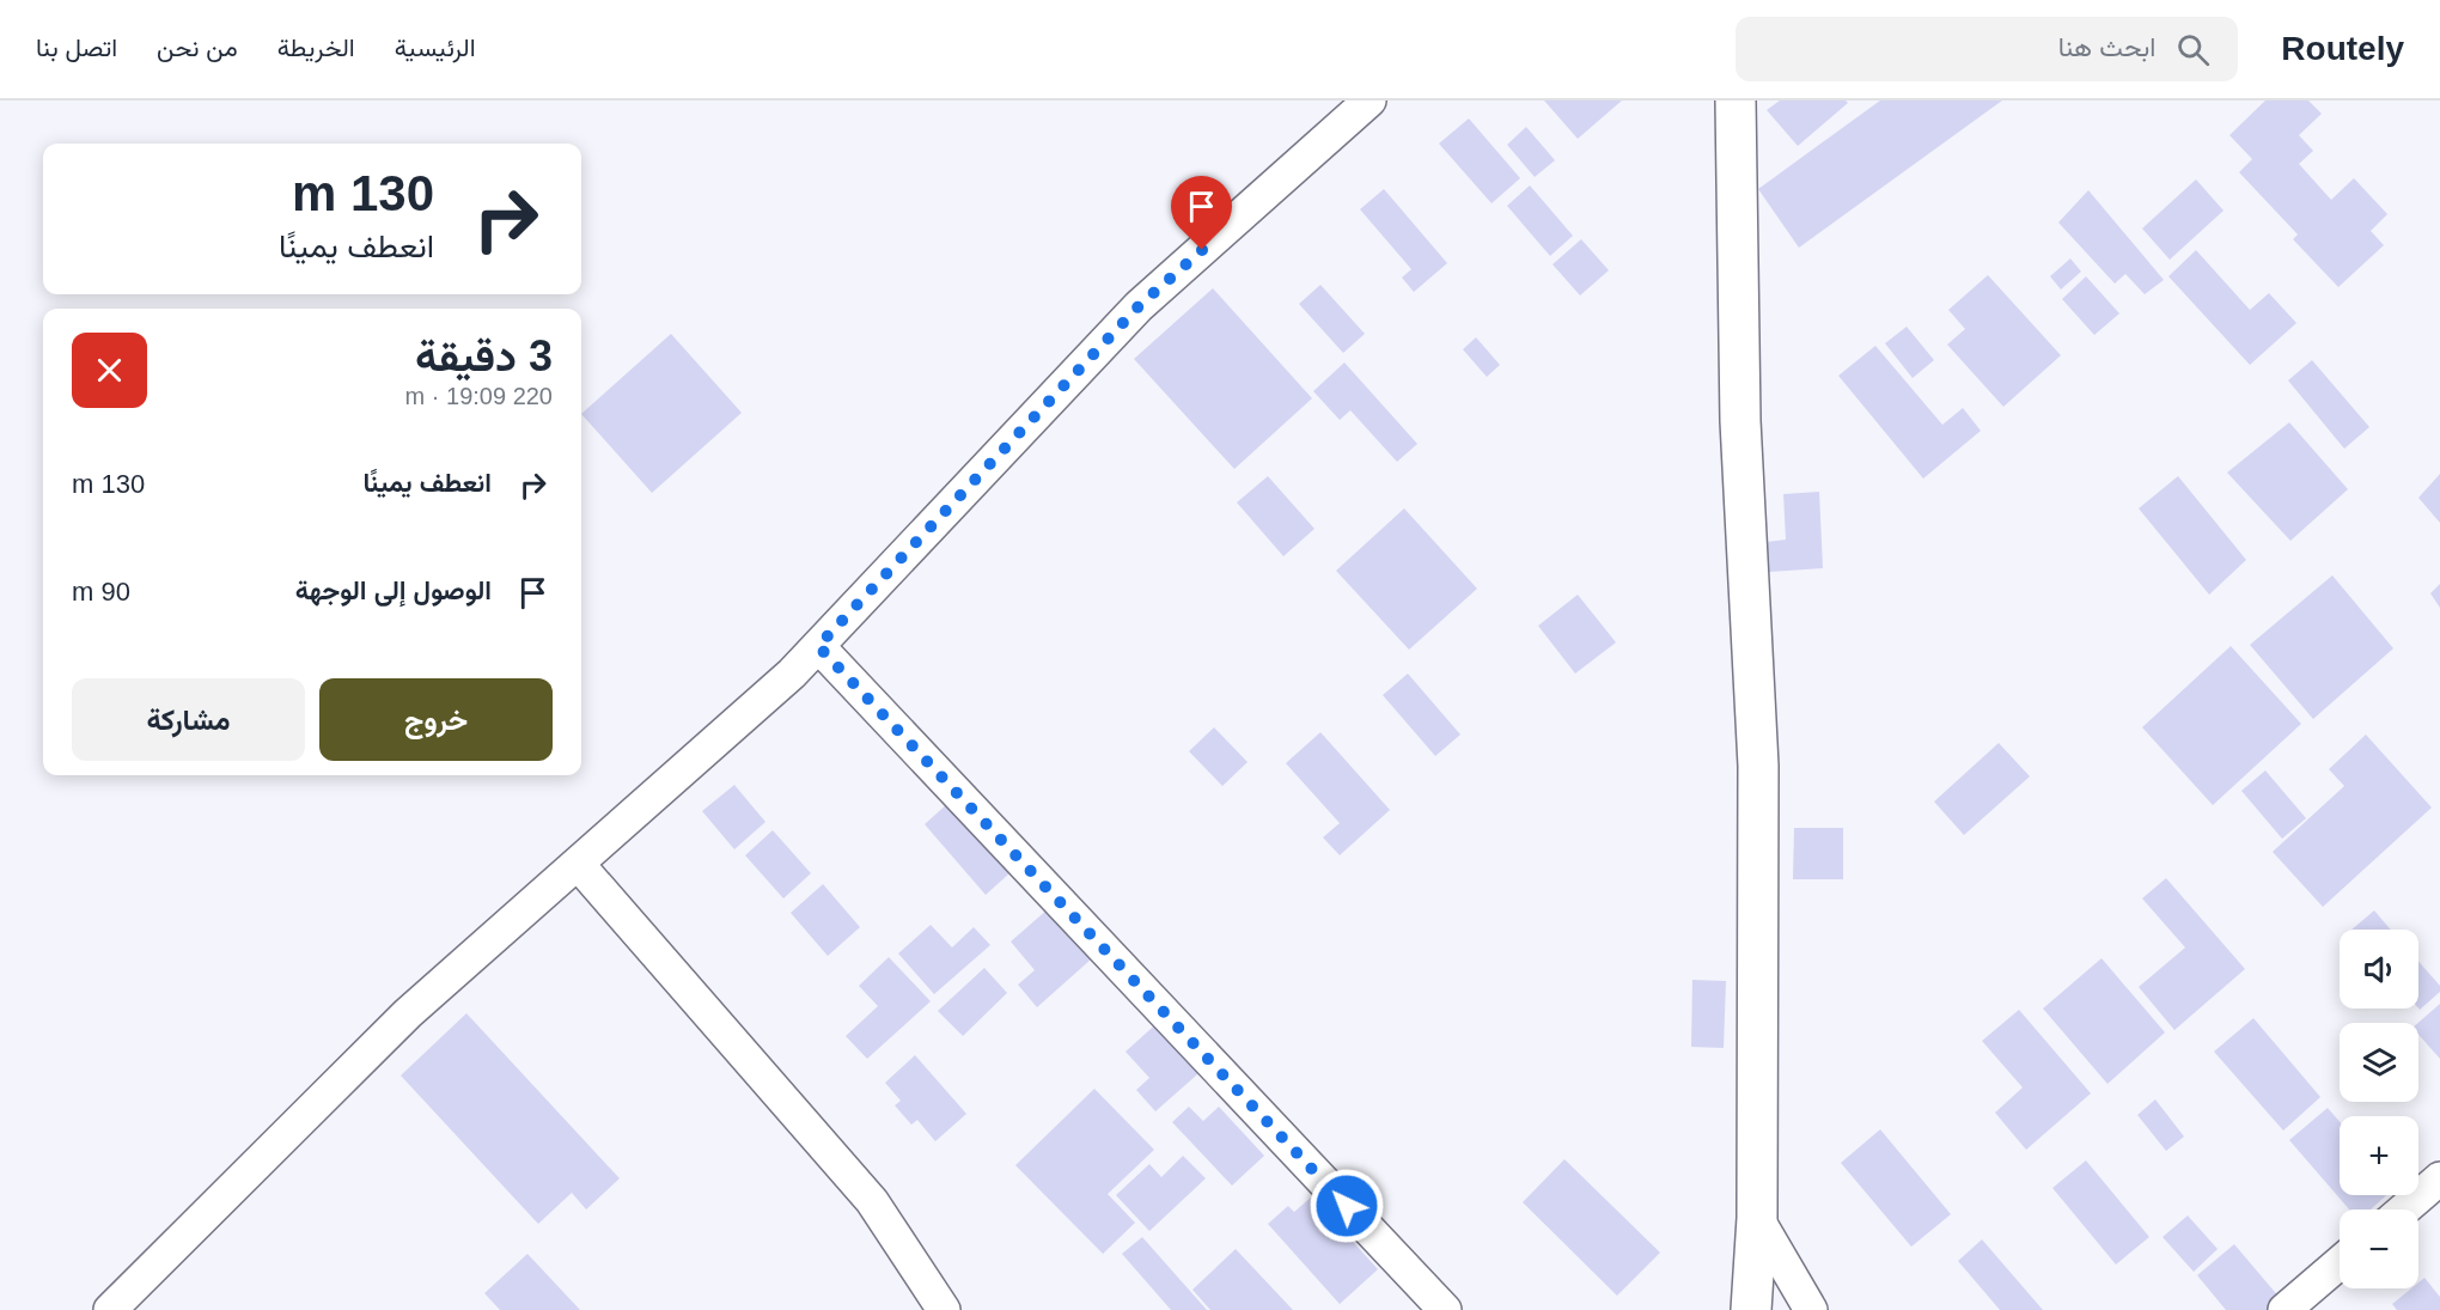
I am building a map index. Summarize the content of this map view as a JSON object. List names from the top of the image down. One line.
{"page":{"header":"Routely","search":"ابحث هنا","nav":["الرئيسية","الخريطة","من نحن","اتصل بنا"],"turn":["130 m","انعطف يمينًا"],"heading":["3 دقيقة","220 m · 19:09"],"list":[{"name":"انعطف يمينًا","value":"130 m"},{"name":"الوصول إلى الوجهة","value":"90 m"}],"buttons":["خروج","مشاركة"],"map_buttons":["+","−"]}}
